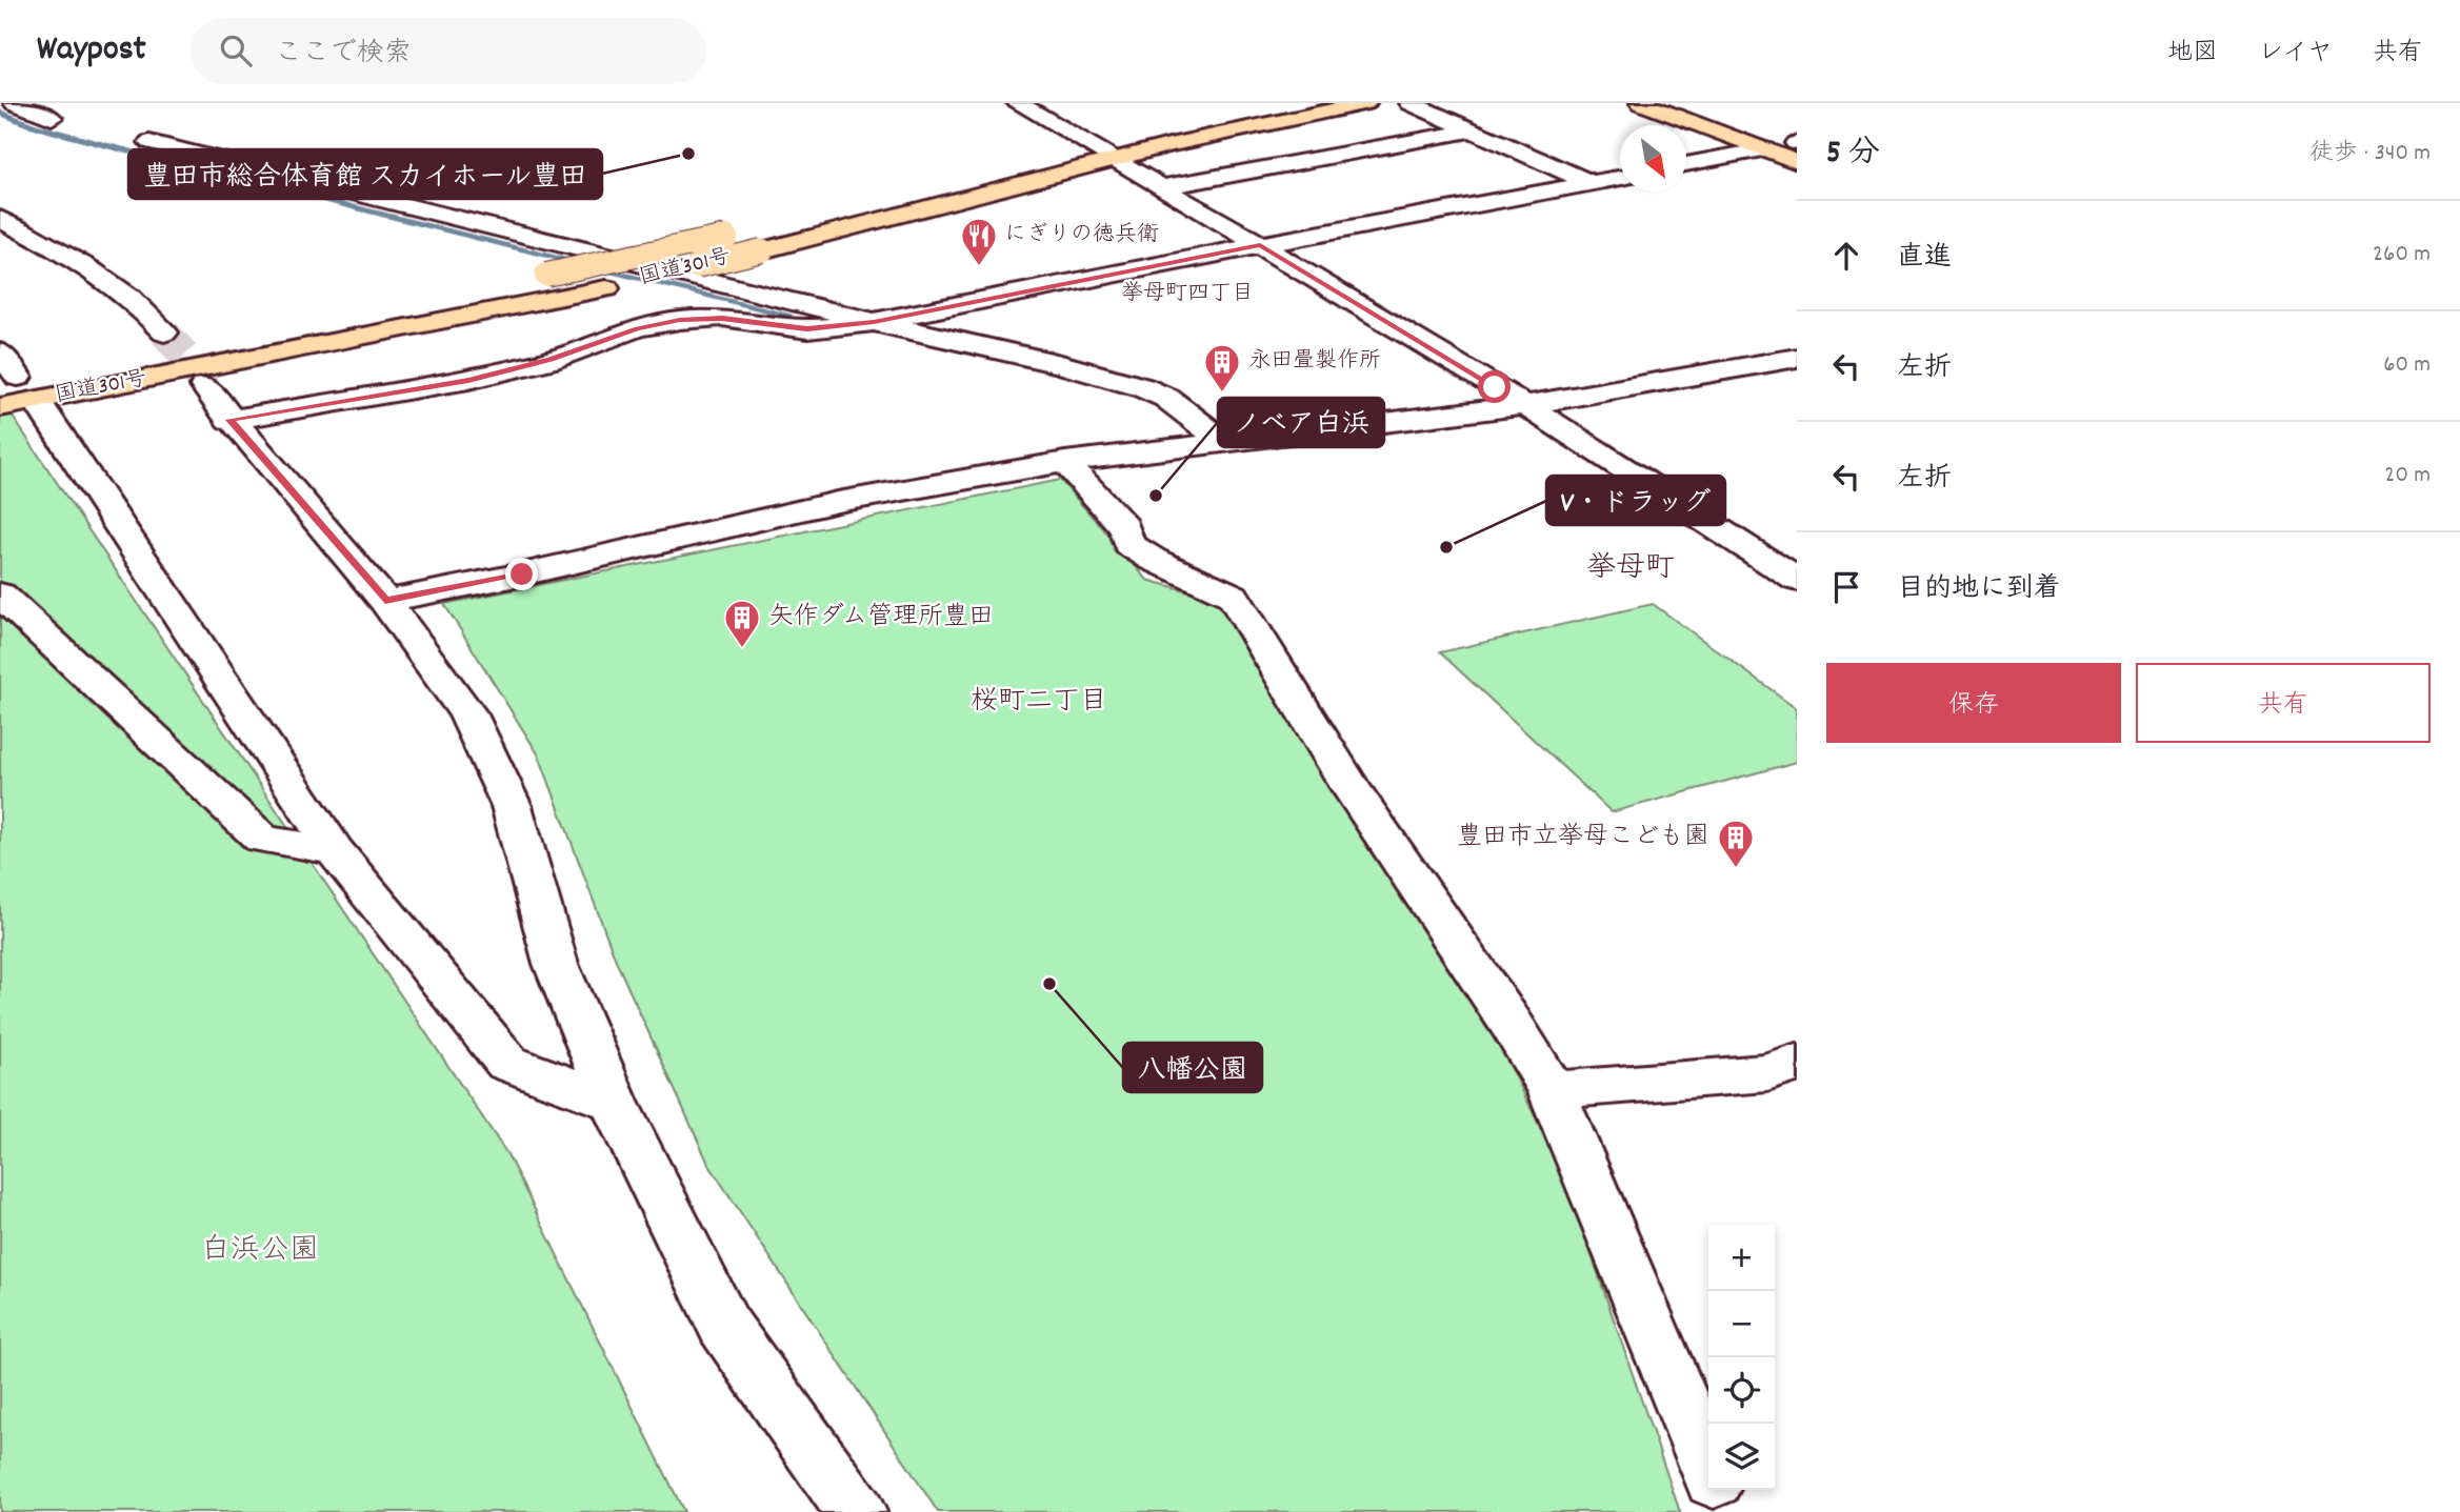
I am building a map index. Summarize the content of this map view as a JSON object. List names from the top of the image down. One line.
{"streets":{"highway":["国道301号"]},"districts":["挙母町四丁目","挙母町","桜町二丁目"],"parks":["白浜公園"],"places":{"other":["豊田市総合体育館 スカイホール豊田","ノベア白浜","V・ドラッグ","八幡公園"],"restaurant":["にぎりの徳兵衛"],"building":["永田畳製作所","矢作ダム管理所豊田","豊田市立挙母こども園"]},"north":"bottom right","page":{"header":"Waypost","search":"ここで検索","nav":["地図","レイヤ","共有"],"heading":["5 分","徒歩 · 340 m"],"list":[["直進","260 m"],["左折","60 m"],["左折","20 m"],"目的地に到着"],"buttons":["保存","共有"],"map_buttons":["+","−"]}}
